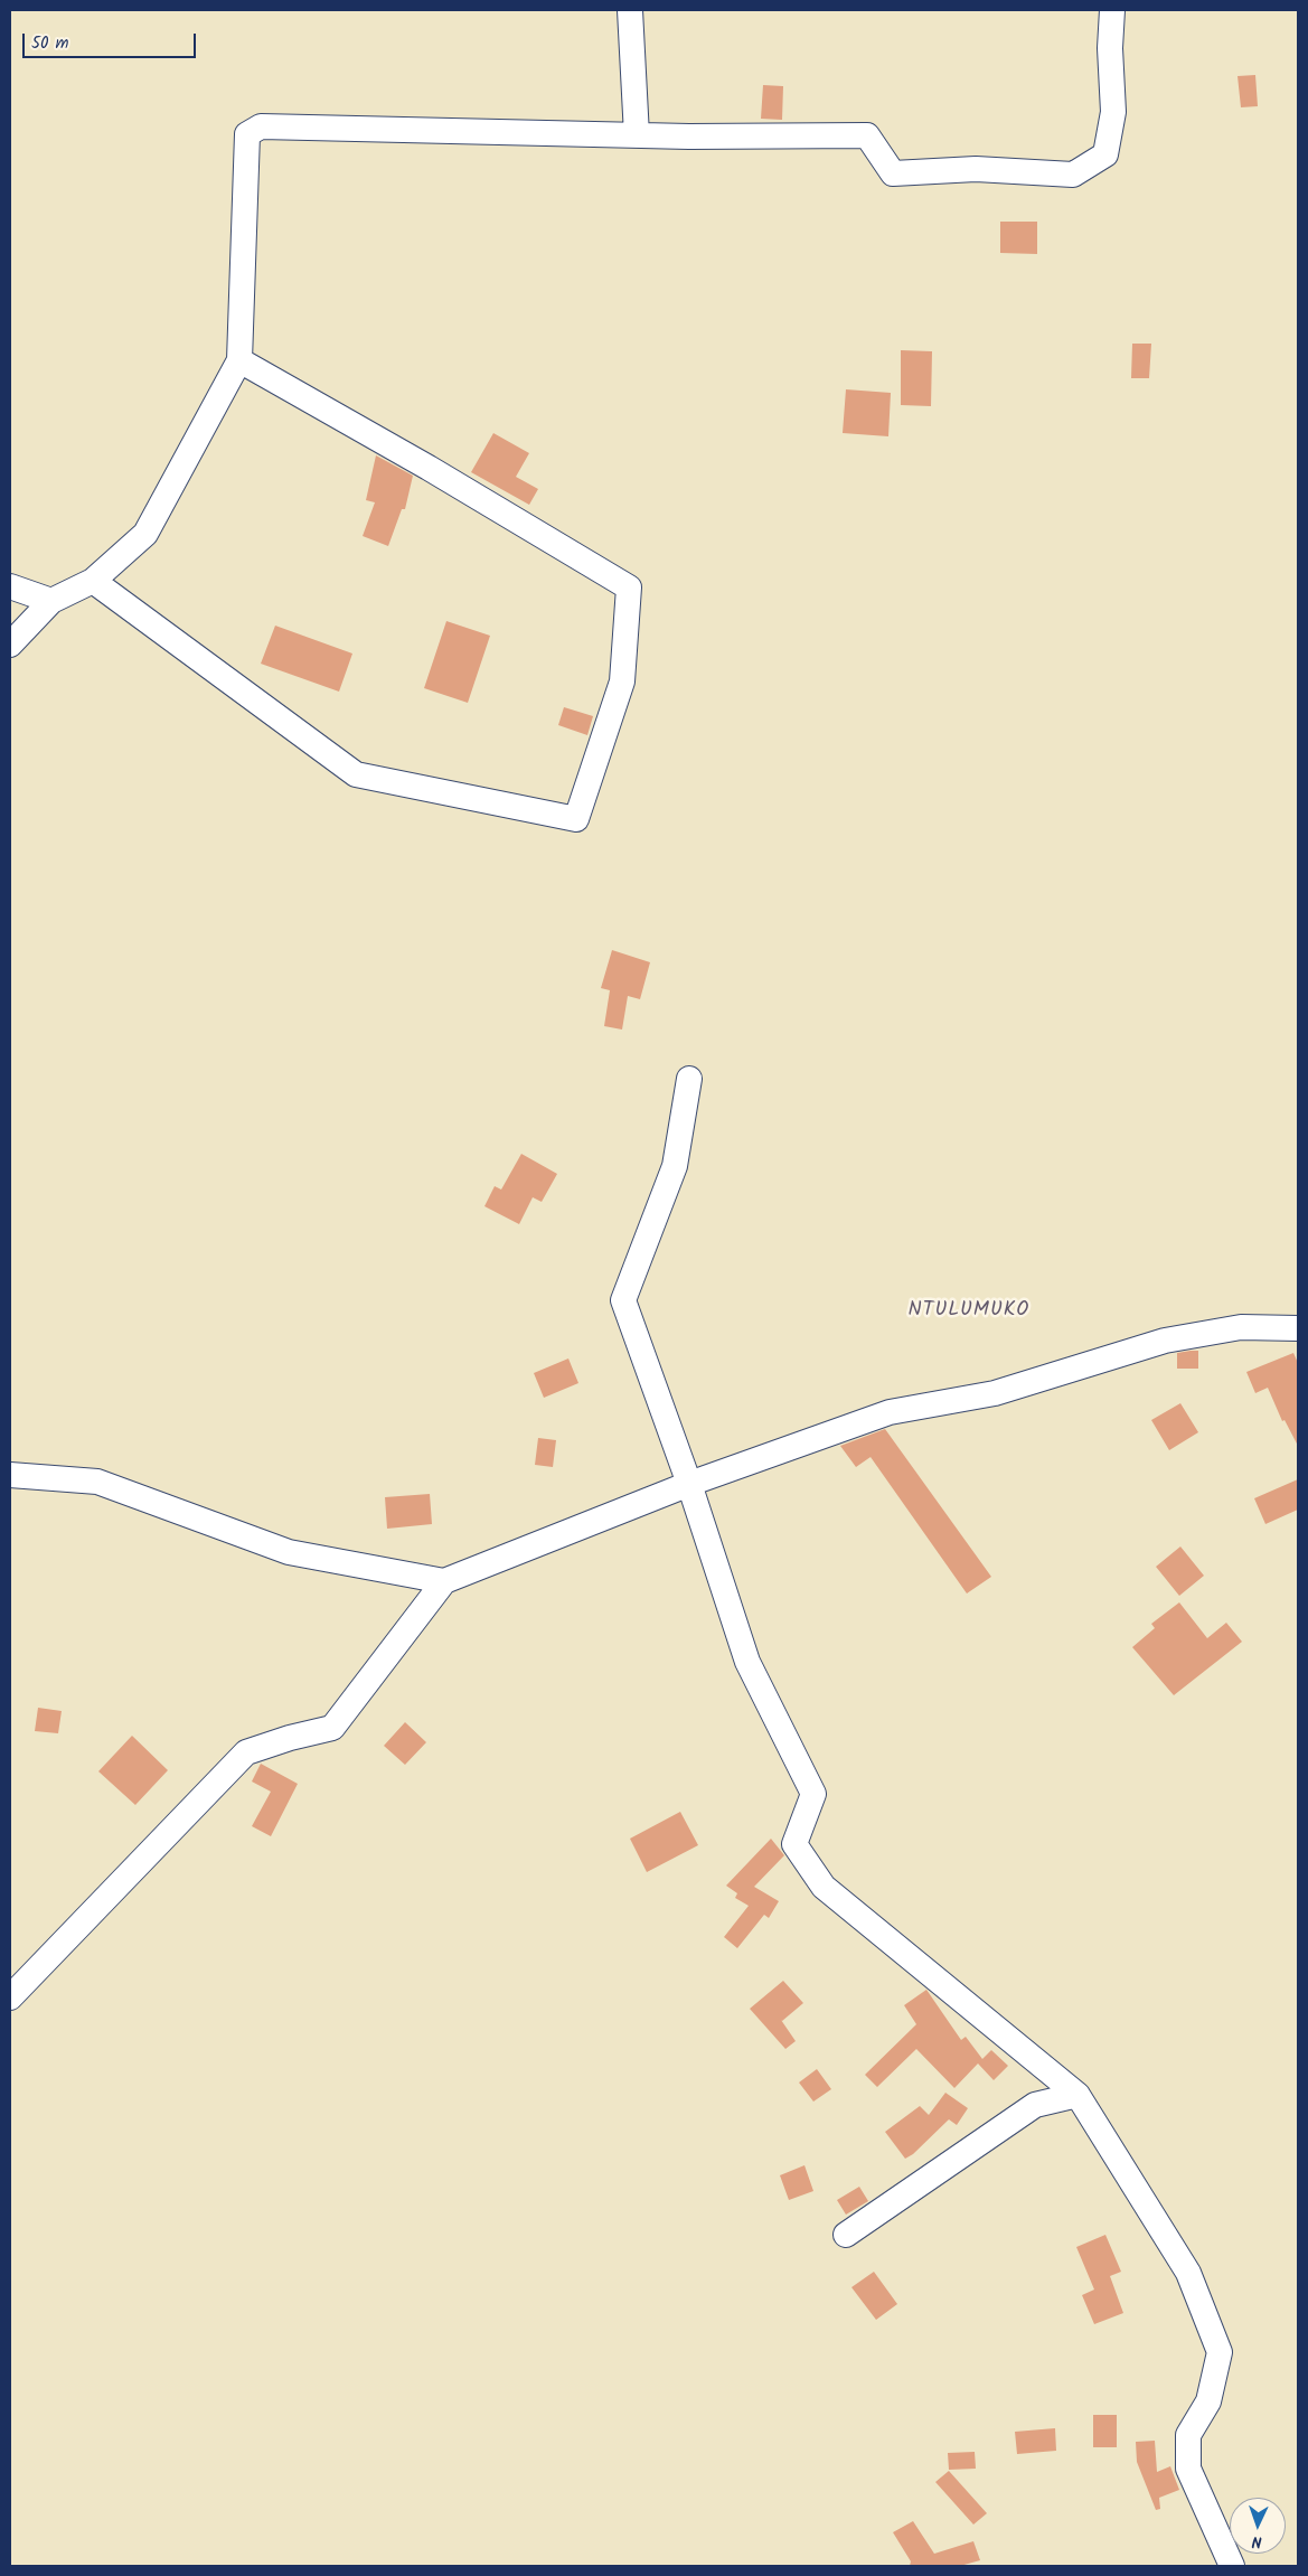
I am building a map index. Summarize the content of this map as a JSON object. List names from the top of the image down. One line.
{"districts":["NTULUMUKO"],"scale_bar":"50 m","north":"bottom"}
